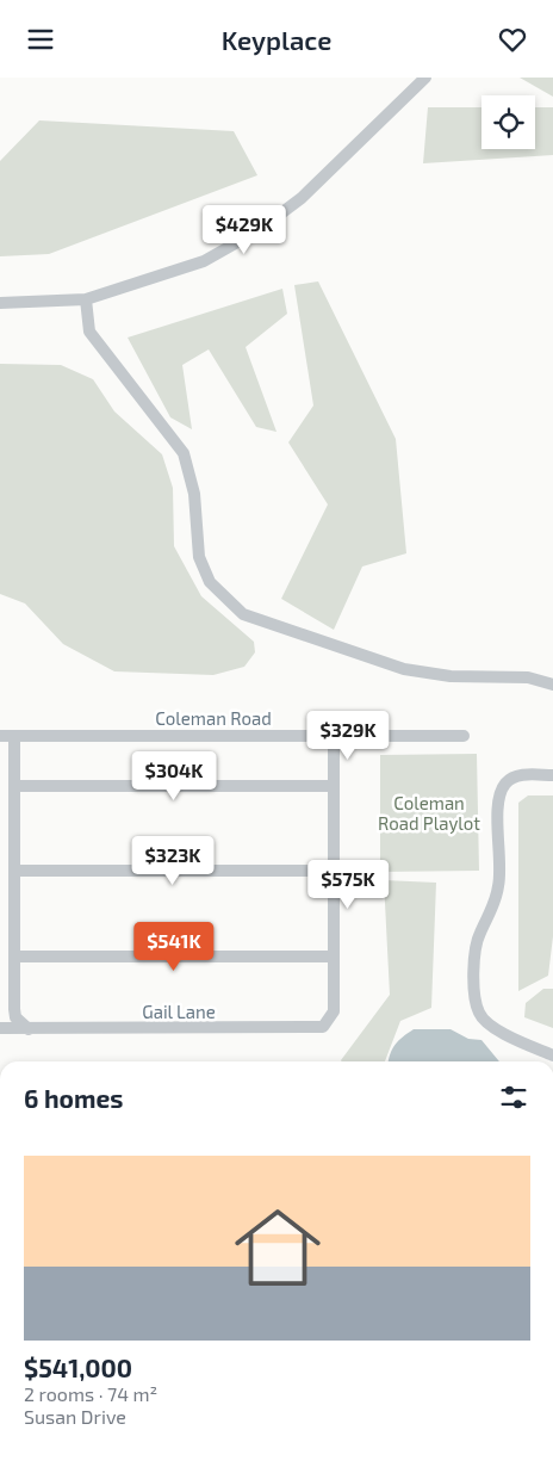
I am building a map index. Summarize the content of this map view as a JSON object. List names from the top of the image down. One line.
{"streets":{"street":["Coleman Road","Gail Lane"]},"parks":["Coleman Road Playlot"],"page":{"header":"Keyplace","price":["$429K","$329K","$304K","$323K","$575K","$541K"],"heading":"6 homes","list":[{"name":"$541,000","note":"2 rooms · 74 m² · Susan Drive"}]}}
